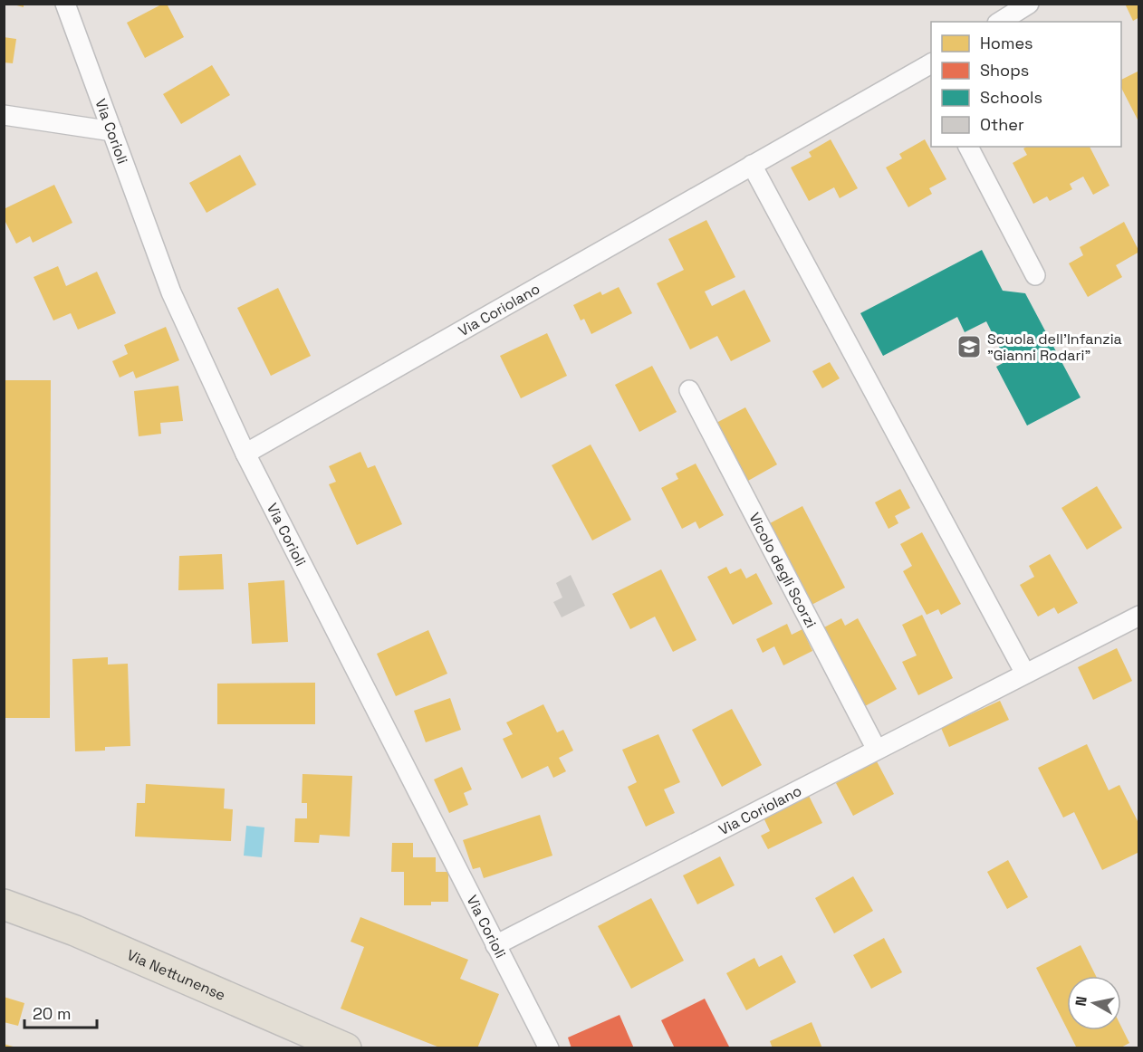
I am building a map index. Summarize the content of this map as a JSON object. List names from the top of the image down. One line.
{"streets":{"main road":["Via Nettunense"],"street":["Via Corioli","Via Coriolano","Vicolo degli Scorzi"]},"crossings":[["Via Corioli","Via Coriolano"],["Via Coriolano","Vicolo degli Scorzi"]],"places":{"school or university":["Scuola dell'Infanzia \"Gianni Rodari\""]},"legend":["Homes","Shops","Schools","Other"],"scale_bar":"20 m","north":"left"}
